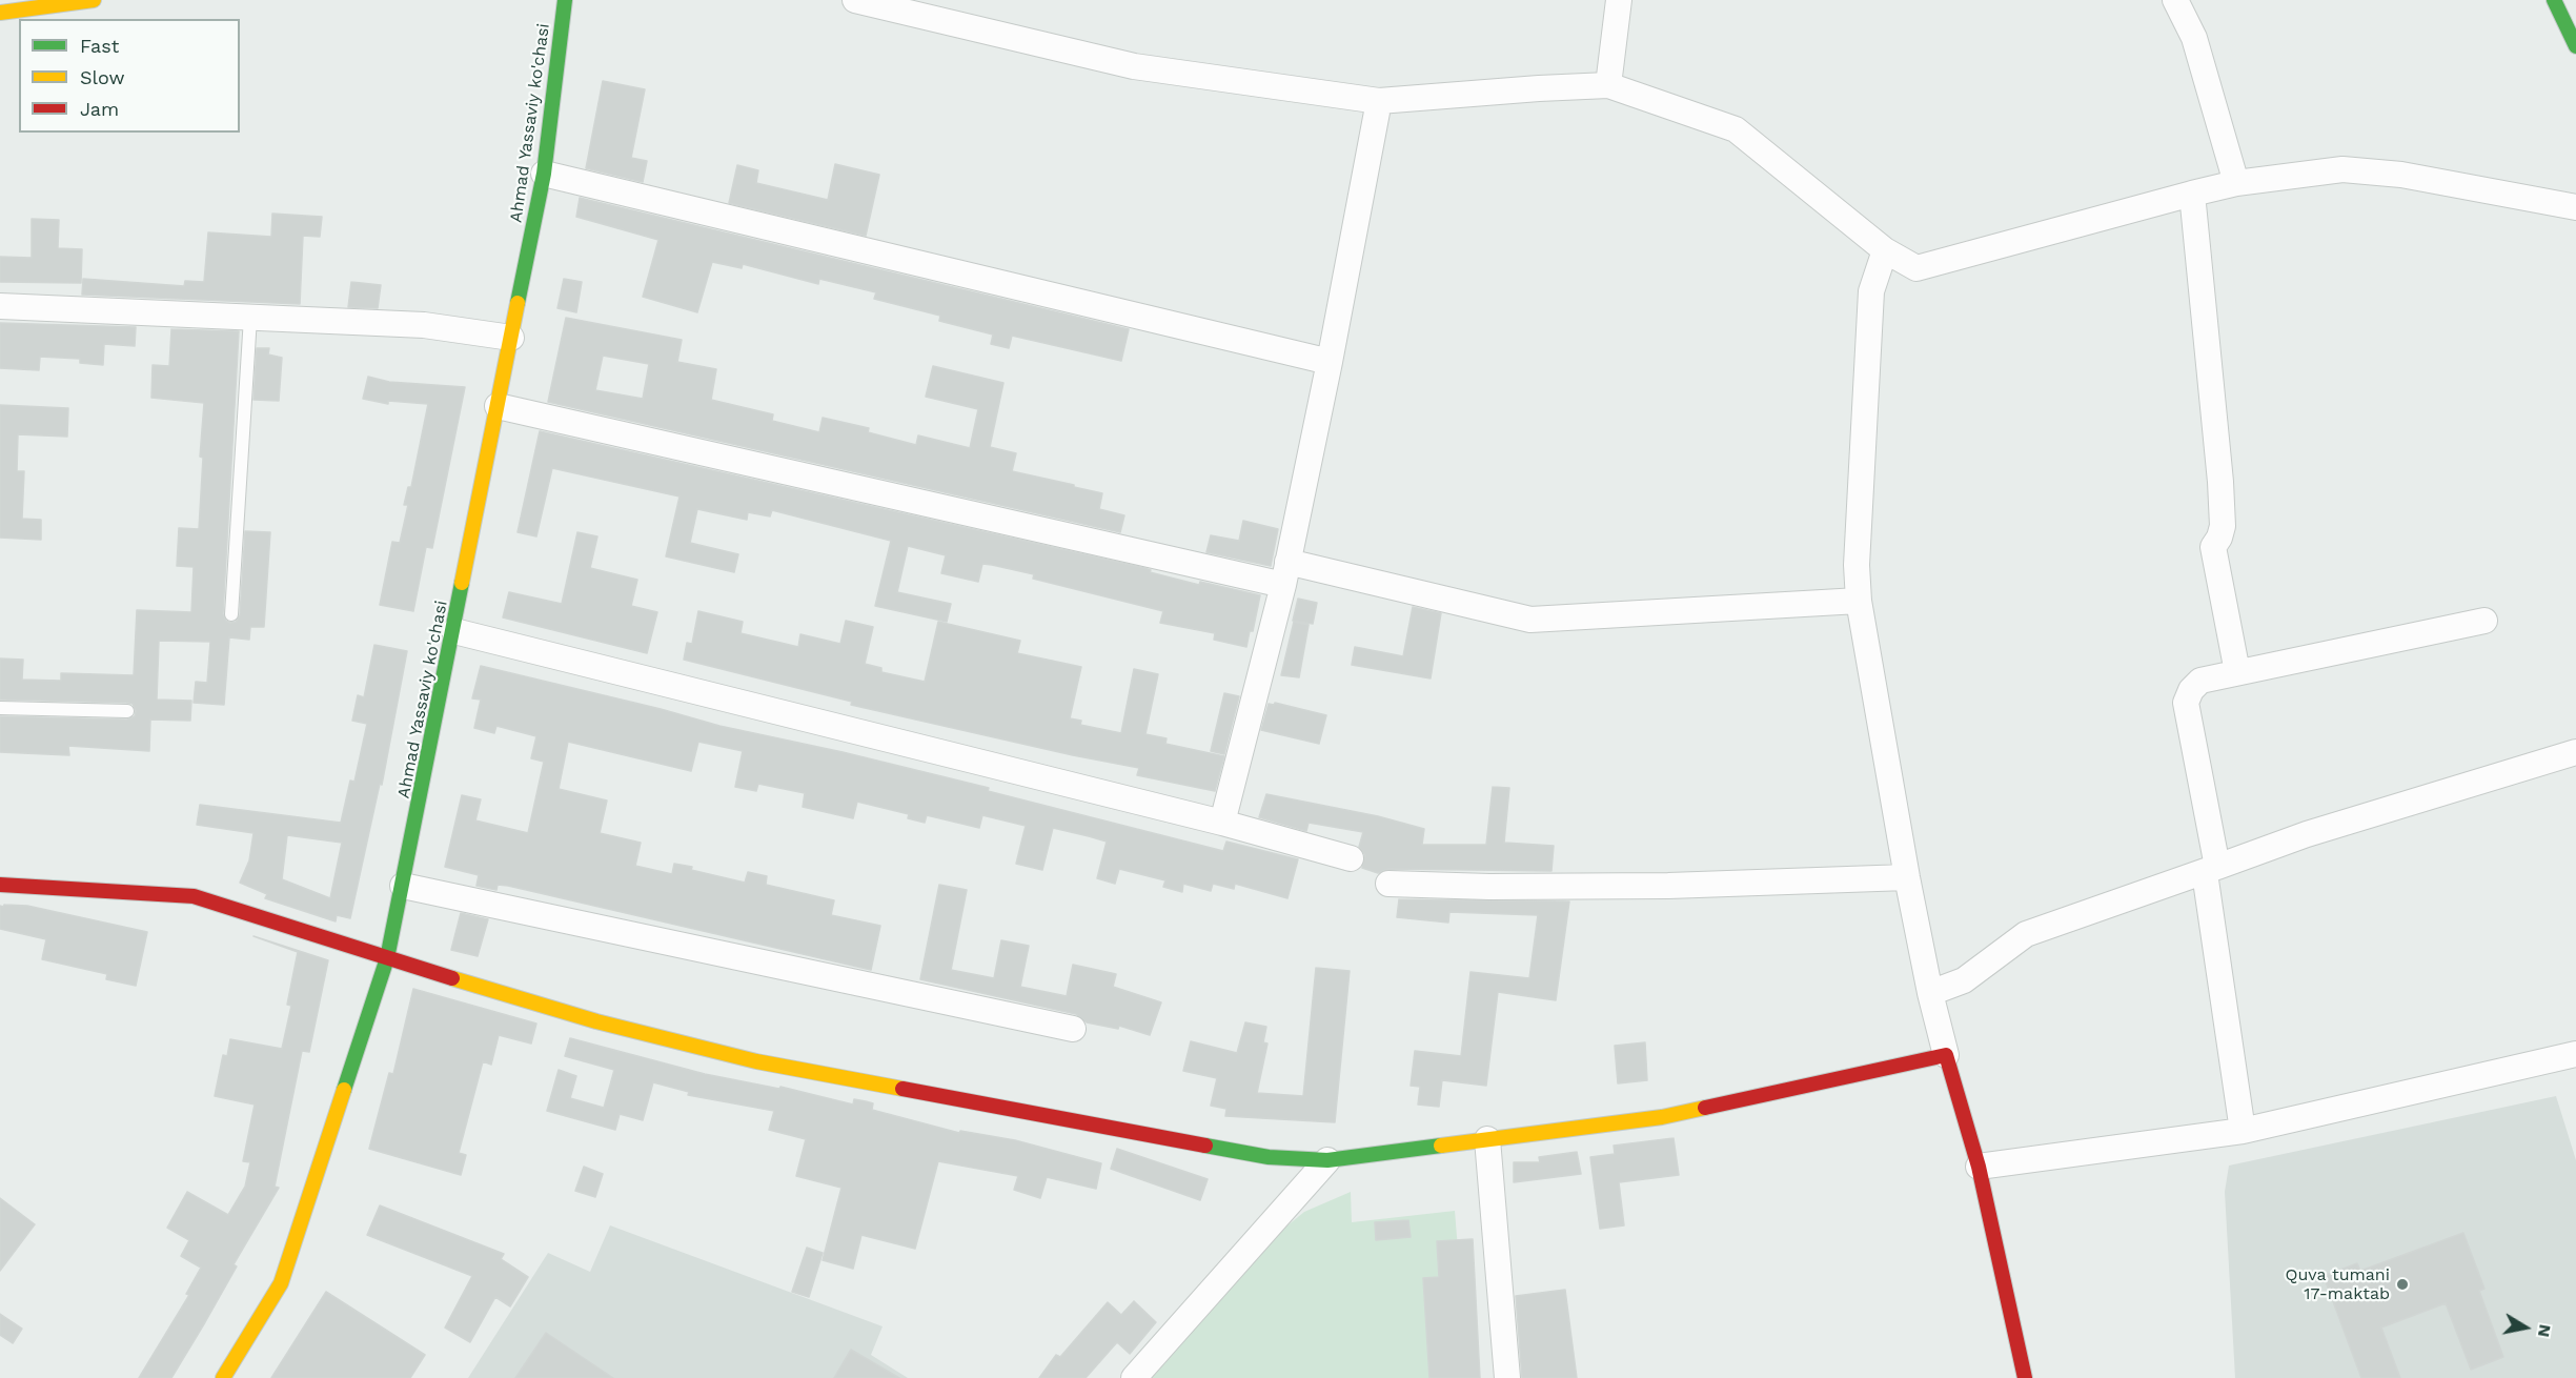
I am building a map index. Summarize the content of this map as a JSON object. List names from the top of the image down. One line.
{"streets":{"street":["Ahmad Yassaviy ko'chasi"]},"places":["Quva tumani 17-maktab"],"legend":["Fast","Slow","Jam"],"north":"right"}
